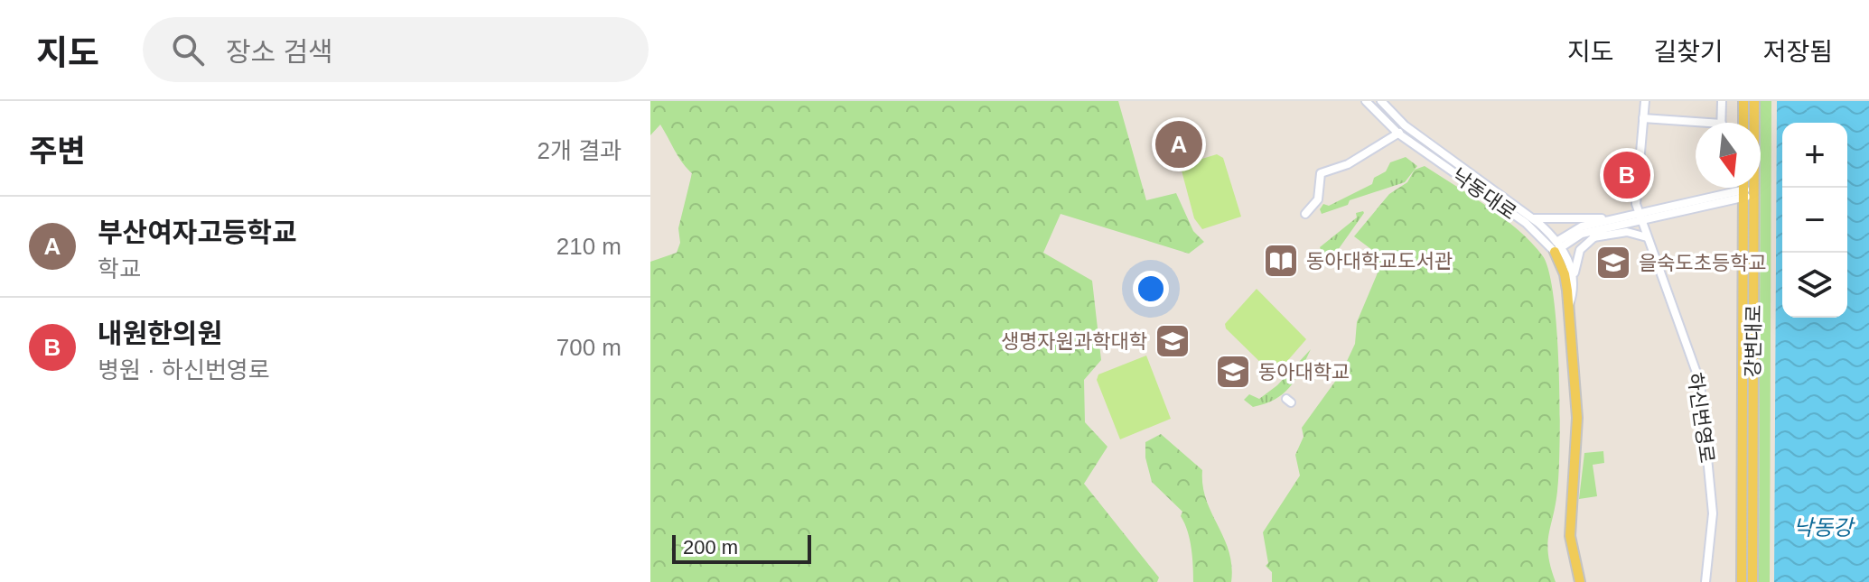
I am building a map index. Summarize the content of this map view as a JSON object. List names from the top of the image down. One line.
{"streets":{"main road":["낙동대로","강변대로"],"street":["하신번영로"]},"water":["낙동강"],"places":{"library":["동아대학교도서관"],"school or university":["을숙도초등학교","생명자원과학대학","동아대학교"]},"scale_bar":"200 m","north":"bottom","page":{"header":"지도","search":"장소 검색","nav":["지도","길찾기","저장됨"],"heading":["주변","2개 결과"],"pins":["A","B"],"map_buttons":["+","−"],"list":[{"mark":"A","name":"부산여자고등학교","note":"학교","value":"210 m"},{"mark":"B","name":"내원한의원","note":"병원 · 하신번영로","value":"700 m"}],"scale":"200 m"}}
